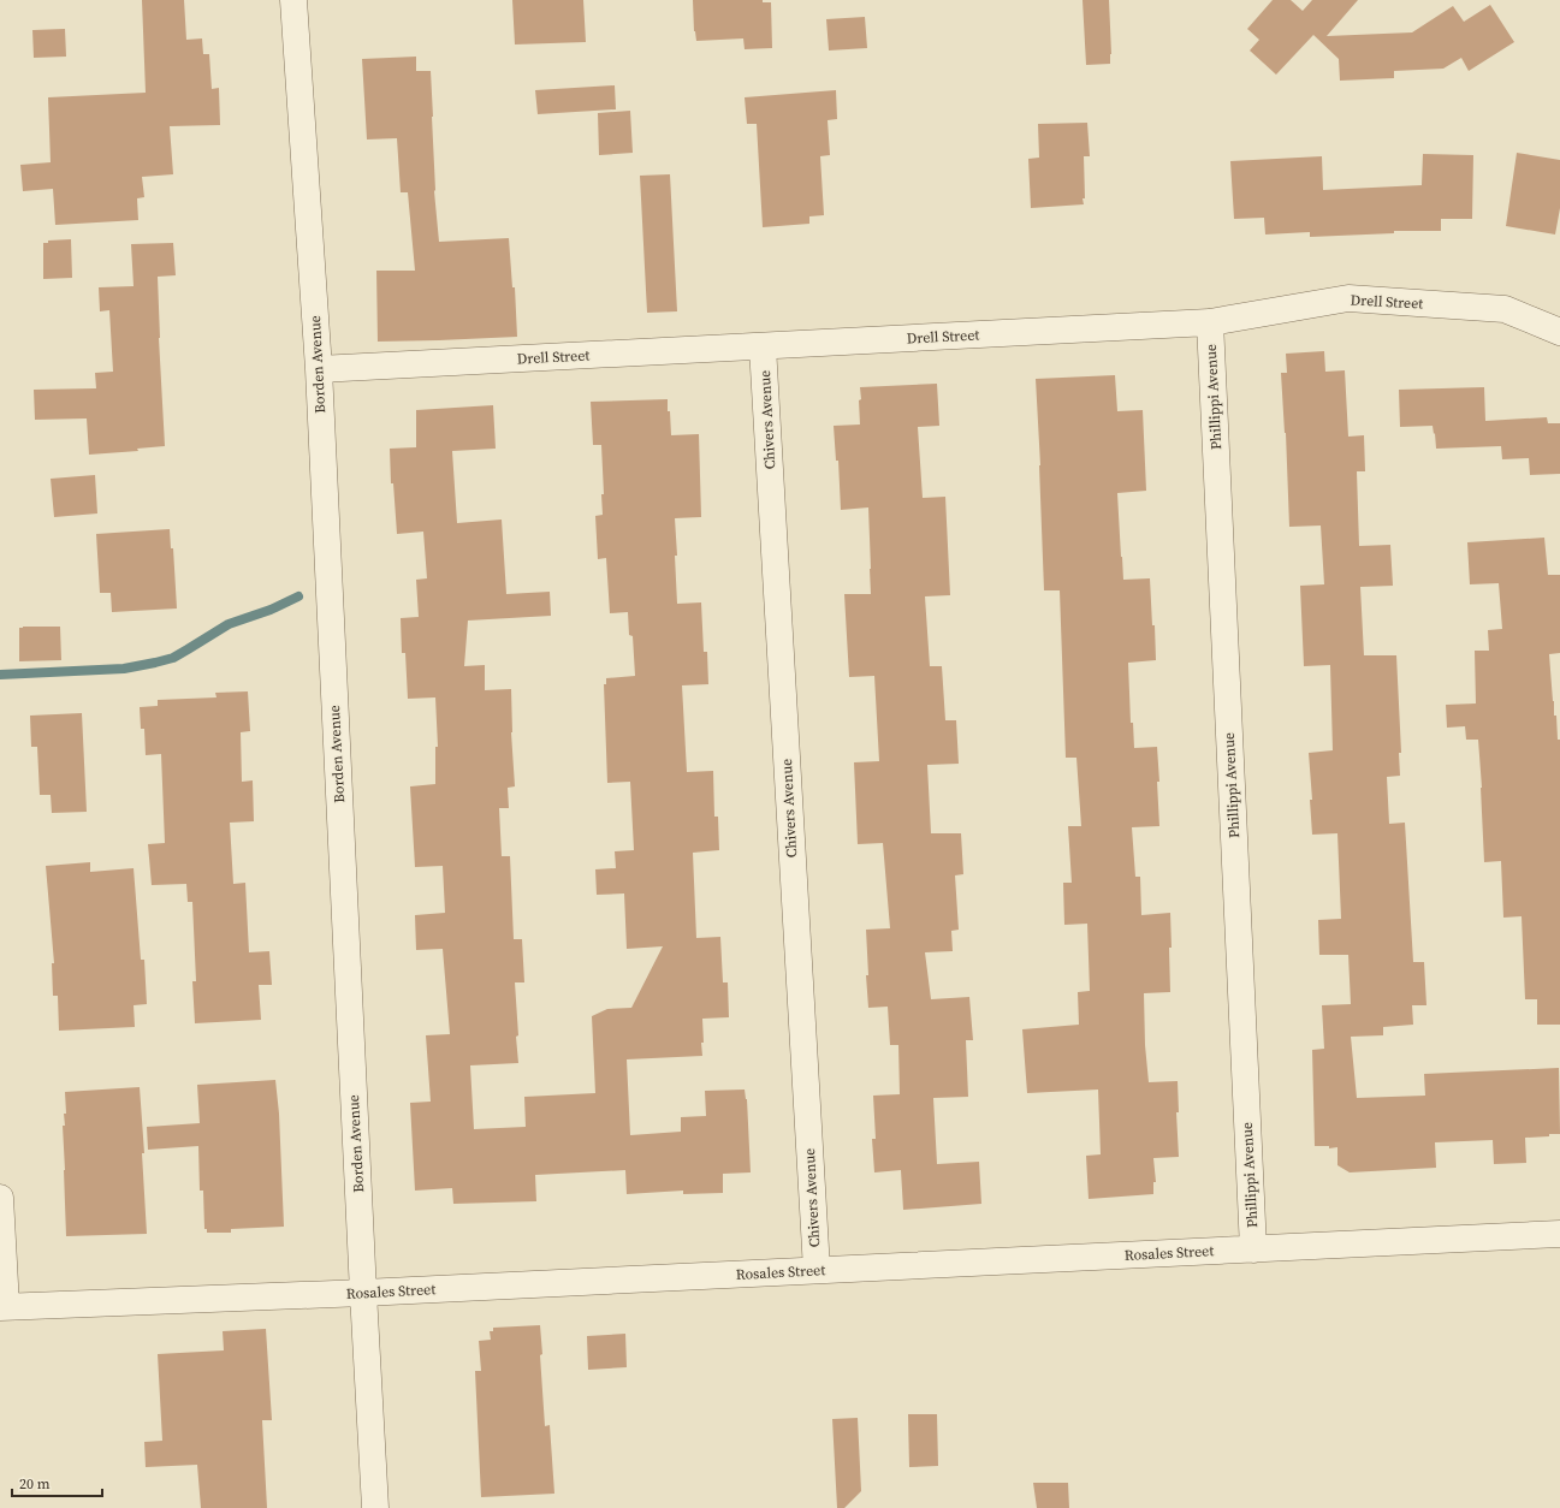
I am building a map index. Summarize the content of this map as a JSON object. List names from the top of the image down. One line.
{"streets":{"street":["Drell Street","Borden Avenue","Phillippi Avenue","Chivers Avenue","Rosales Street"]},"crossings":[["Drell Street","Borden Avenue"],["Drell Street","Phillippi Avenue"],["Drell Street","Chivers Avenue"],["Borden Avenue","Rosales Street"],["Phillippi Avenue","Rosales Street"],["Chivers Avenue","Rosales Street"]],"scale_bar":"20 m"}
